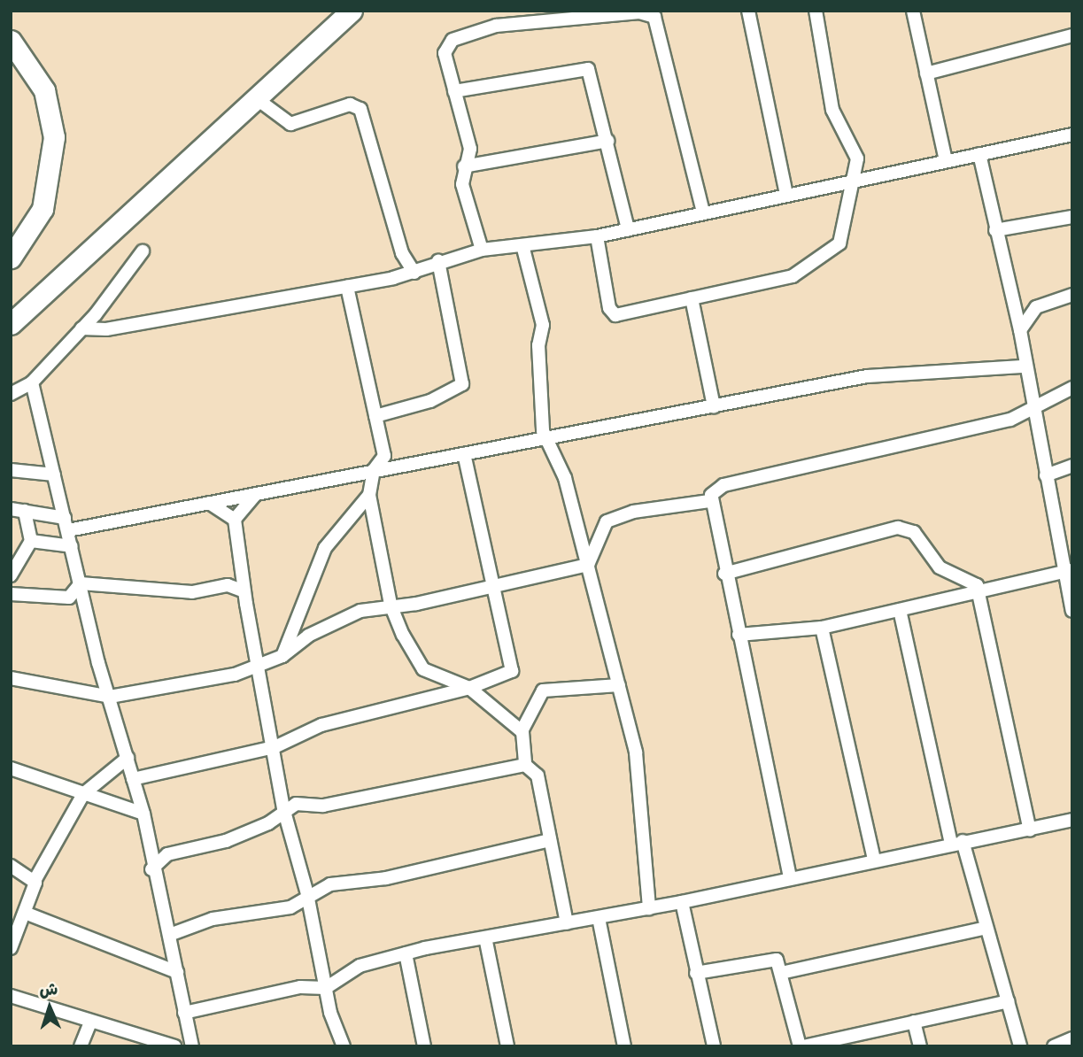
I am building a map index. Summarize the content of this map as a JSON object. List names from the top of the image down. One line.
{"north":"top"}
